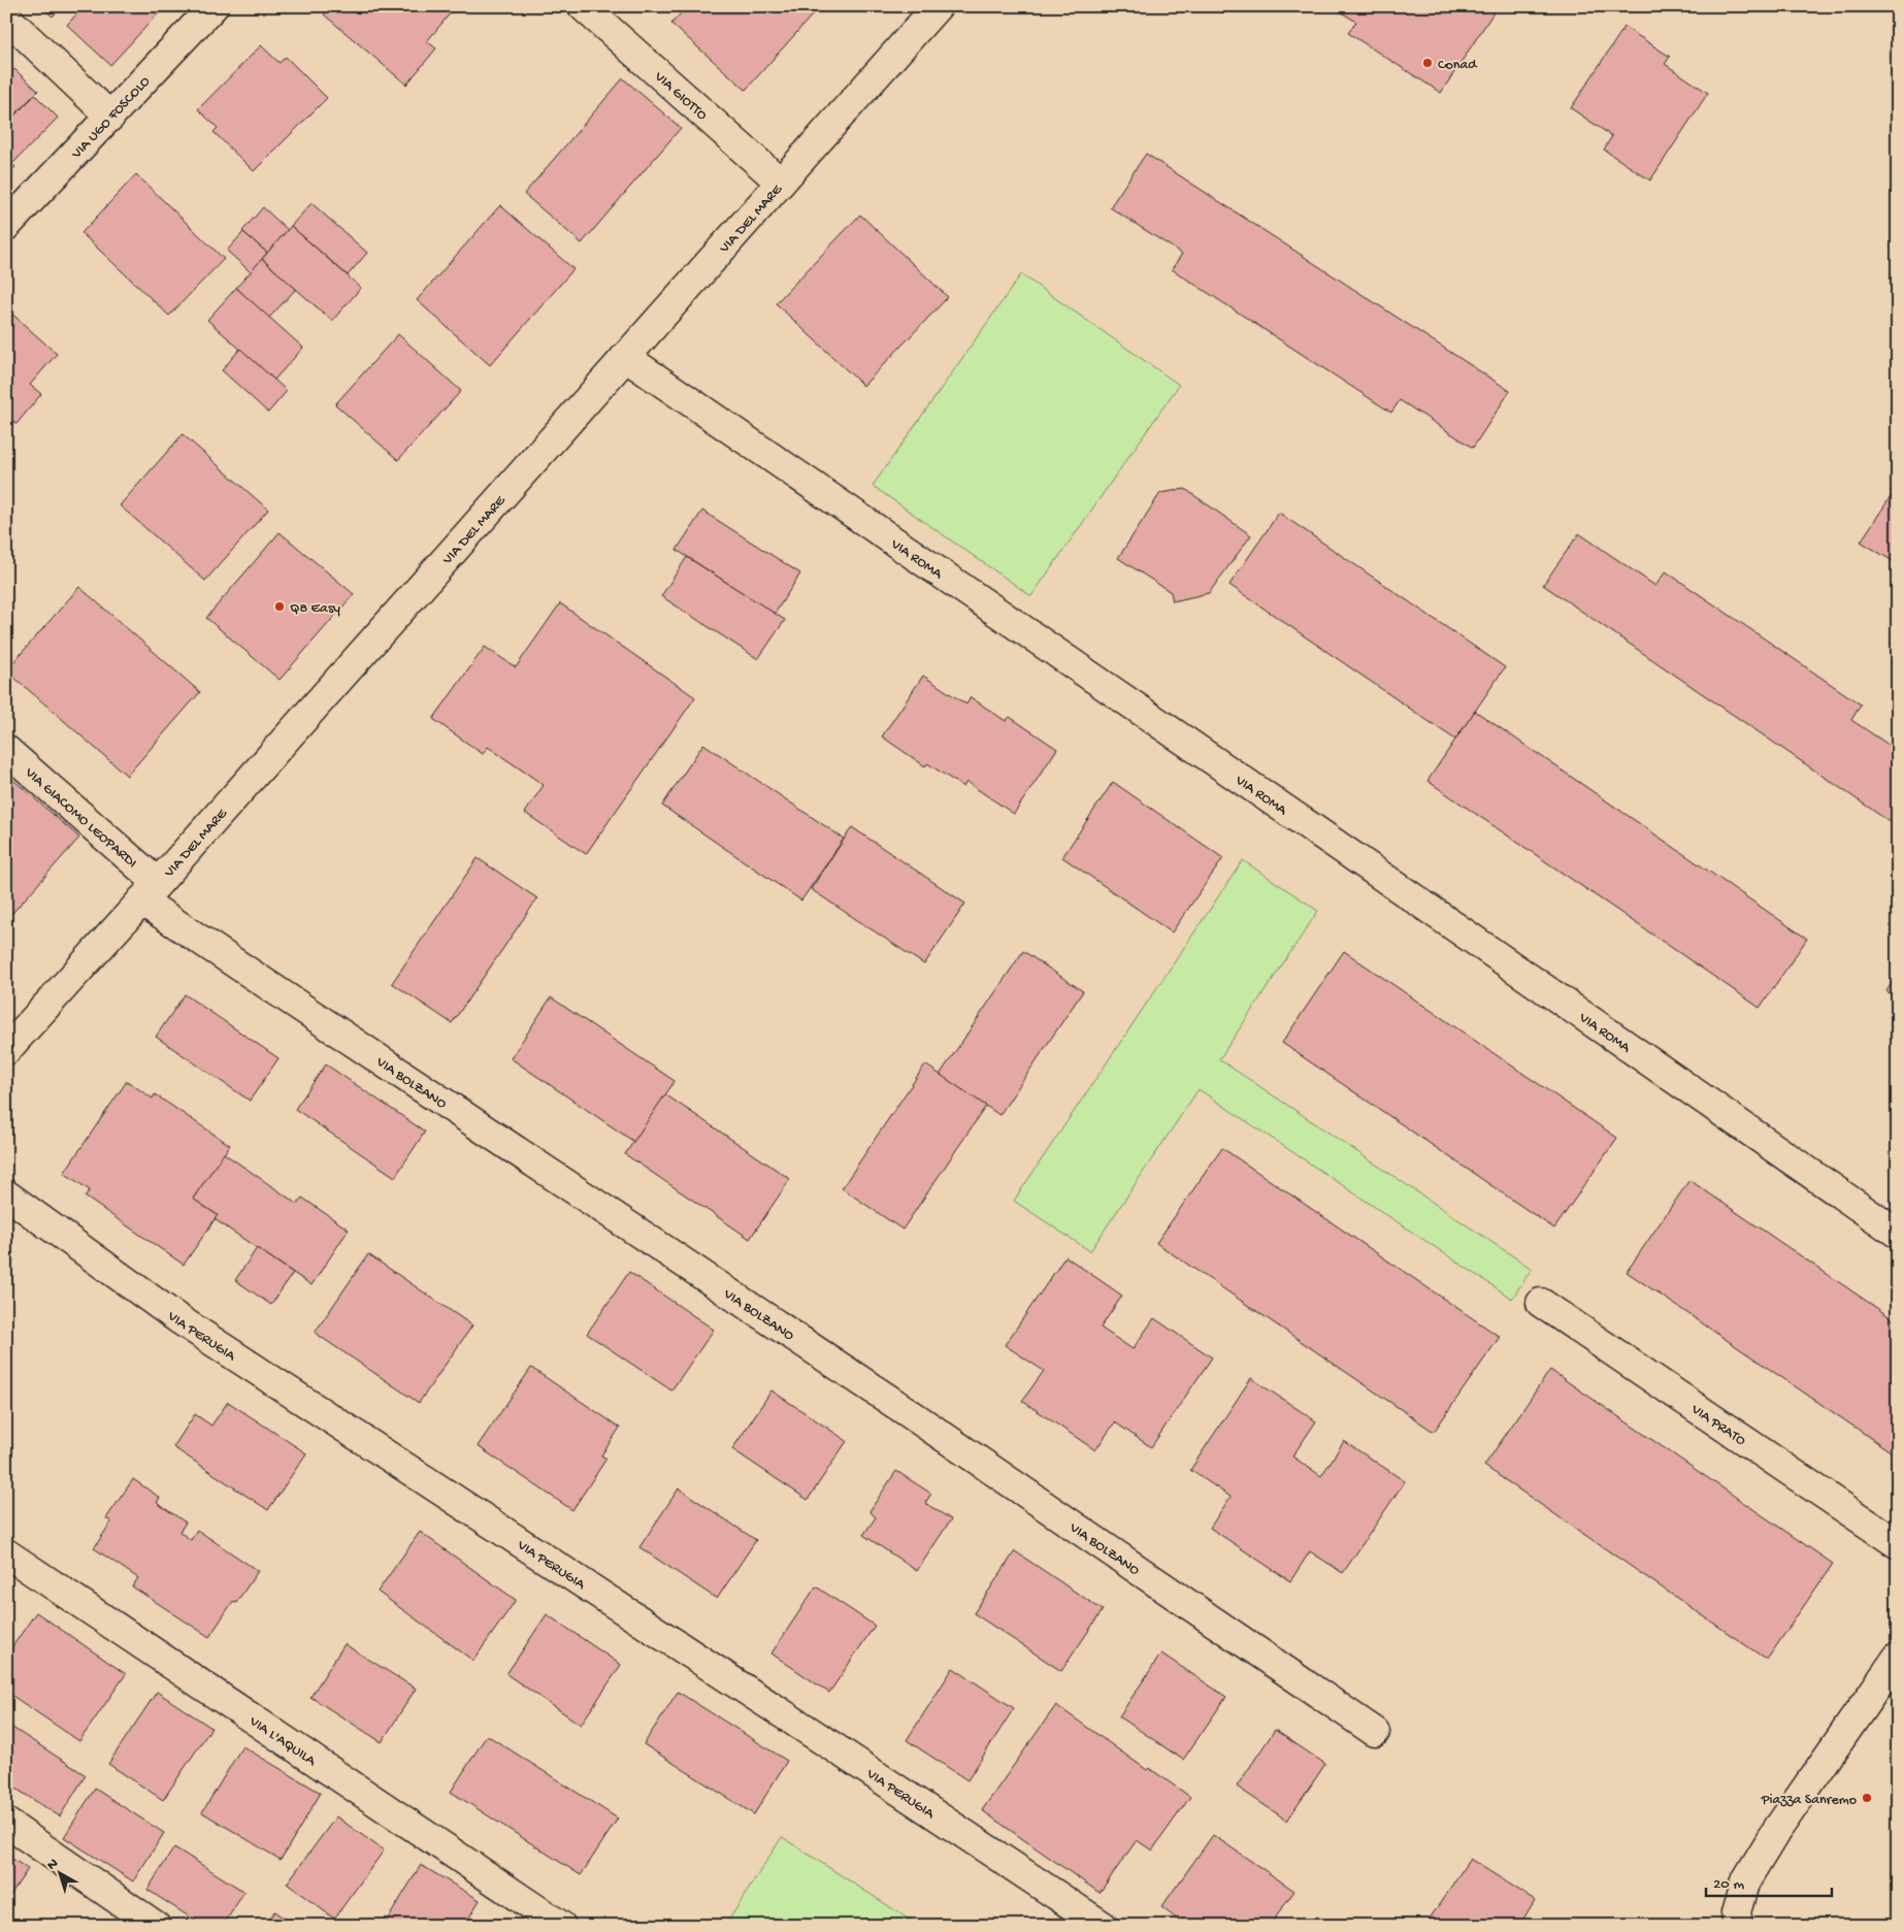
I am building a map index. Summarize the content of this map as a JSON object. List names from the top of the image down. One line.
{"streets":{"street":["VIA GIOTTO","VIA UGO FOSCOLO","VIA DEL MARE","VIA ROMA","VIA GIACOMO LEOPARDI","VIA BOLZANO","VIA PERUGIA","VIA PRATO","VIA L'AQUILA"]},"crossings":[["VIA GIOTTO","VIA DEL MARE"],["VIA DEL MARE","VIA ROMA"],["VIA DEL MARE","VIA GIACOMO LEOPARDI"],["VIA DEL MARE","VIA BOLZANO"],["VIA GIACOMO LEOPARDI","VIA BOLZANO"]],"places":["Conad","Q8 Easy","Piazza Sanremo"],"scale_bar":"20 m","north":"top left"}
